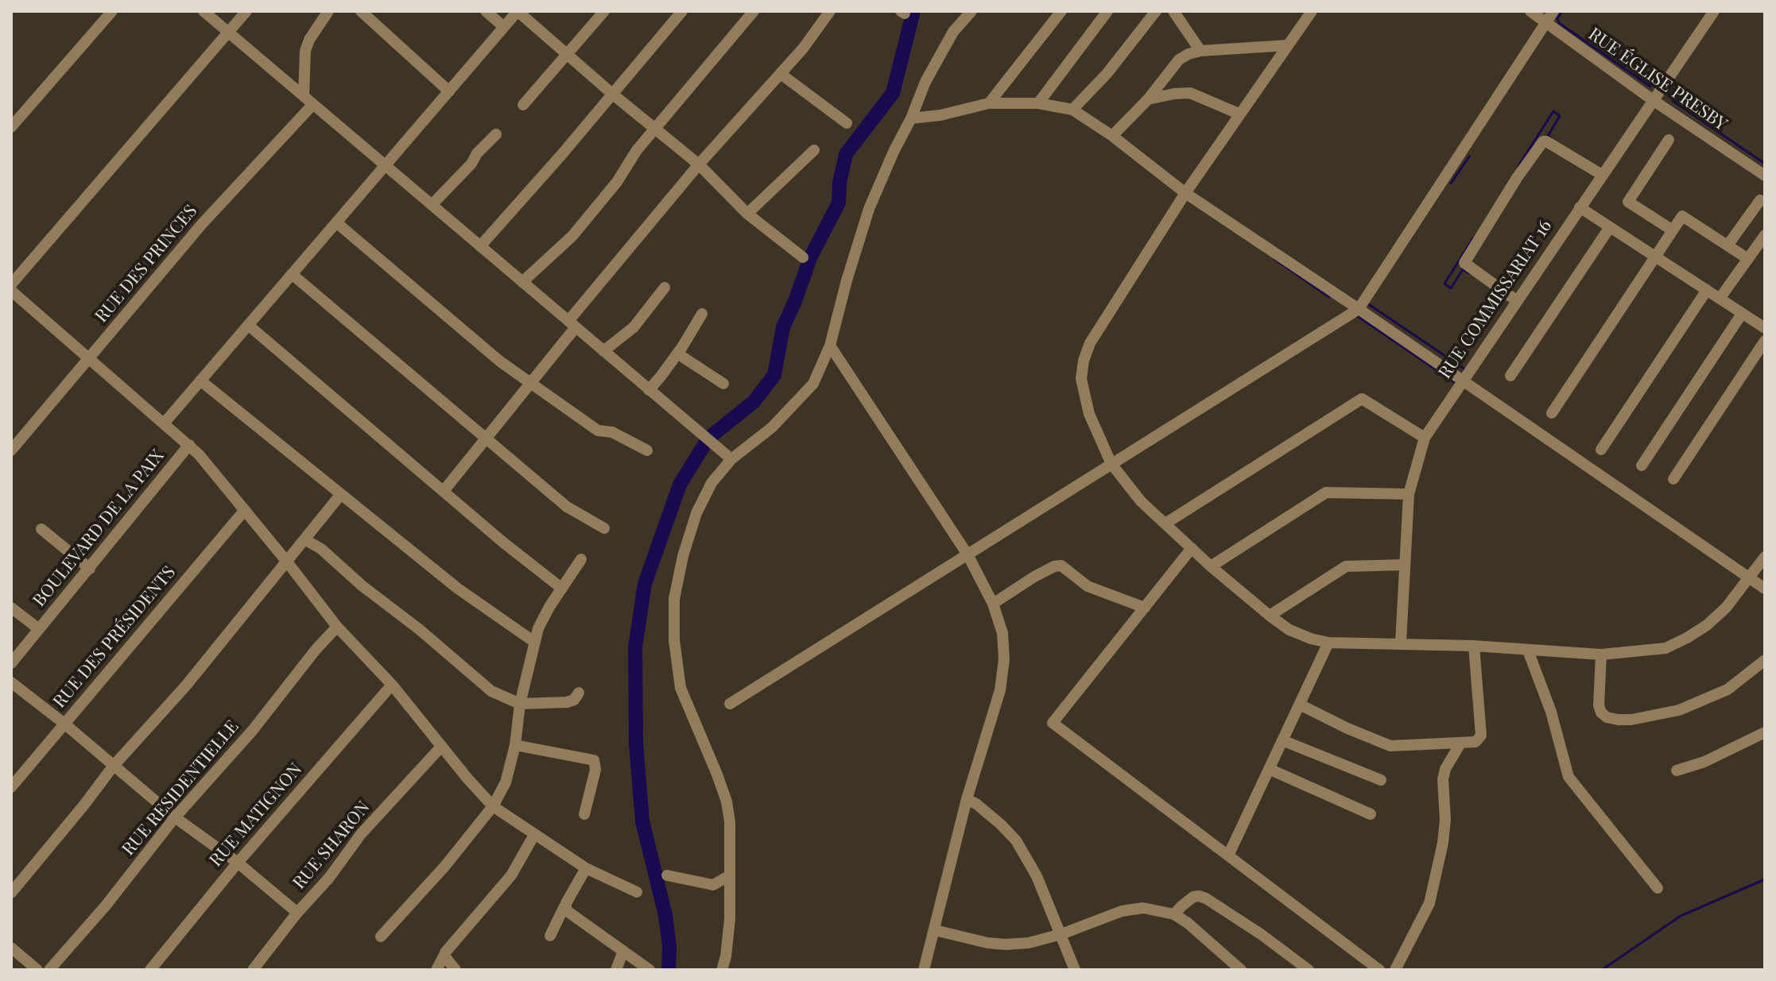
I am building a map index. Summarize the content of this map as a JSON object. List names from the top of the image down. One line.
{"streets":{"street":["RUE ÉGLISE PRESBY","RUE DES PRINCES","RUE COMMISSARIAT 16","BOULEVARD DE LA PAIX","RUE DES PRÉSIDENTS","RUE RESIDENTIELLE","RUE MATIGNON","RUE SHARON"]},"crossings":[["RUE ÉGLISE PRESBY","RUE COMMISSARIAT 16"]]}
